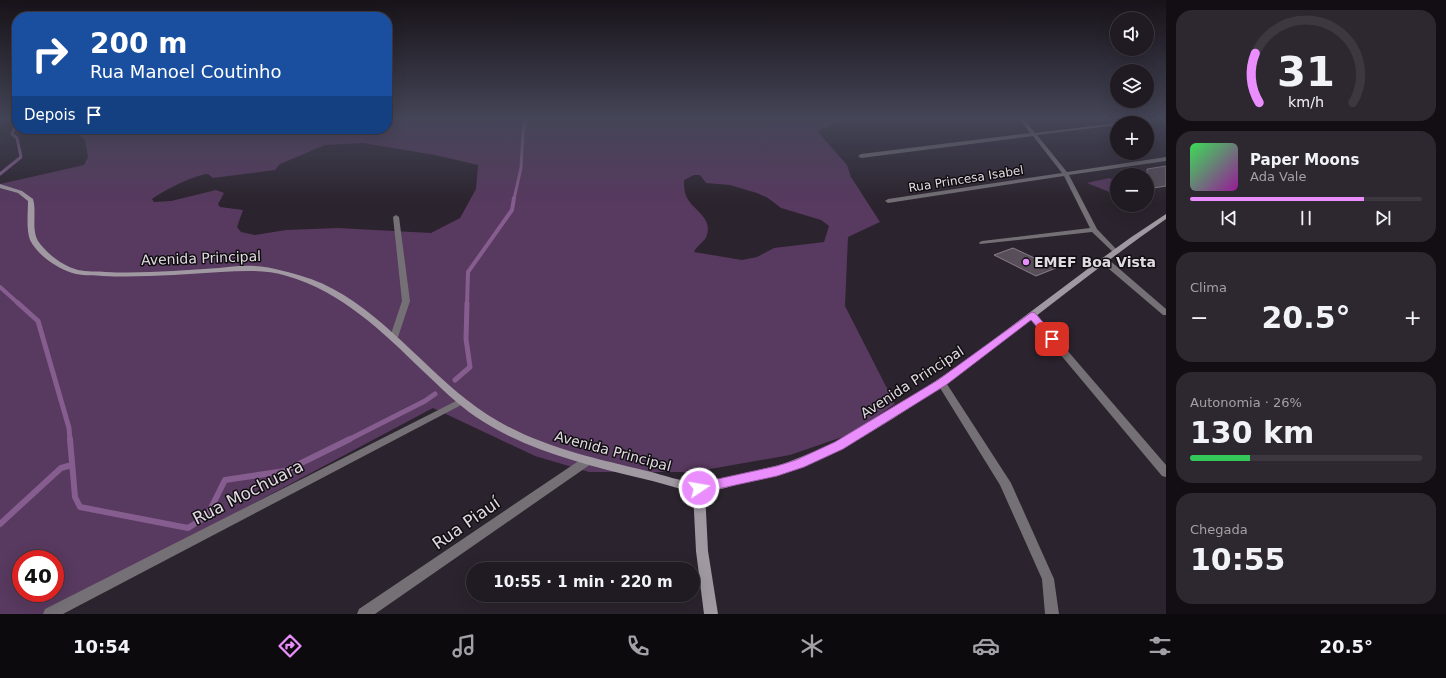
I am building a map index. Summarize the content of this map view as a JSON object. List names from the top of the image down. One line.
{"streets":{"street":["Rua Princesa Isabel","Avenida Principal","Rua Mochuara","Rua Piauí"]},"crossings":[["Avenida Principal","Rua Mochuara"],["Avenida Principal","Rua Piauí"]],"places":["EMEF Boa Vista"],"page":{"map_buttons":["+","−"],"turn":["200 m","Rua Manoel Coutinho"],"then":"Depois","song":["Paper Moons","Ada Vale"],"tile":["Clima",["Autonomia · 26%","130 km"],["Chegada","10:55"]],"heat":["−","20.5°","+"],"limit":"40","trip":"10:55 · 1 min · 220 m","tabs":["10:54","20.5°"],"gauge":["31","km/h"]}}
